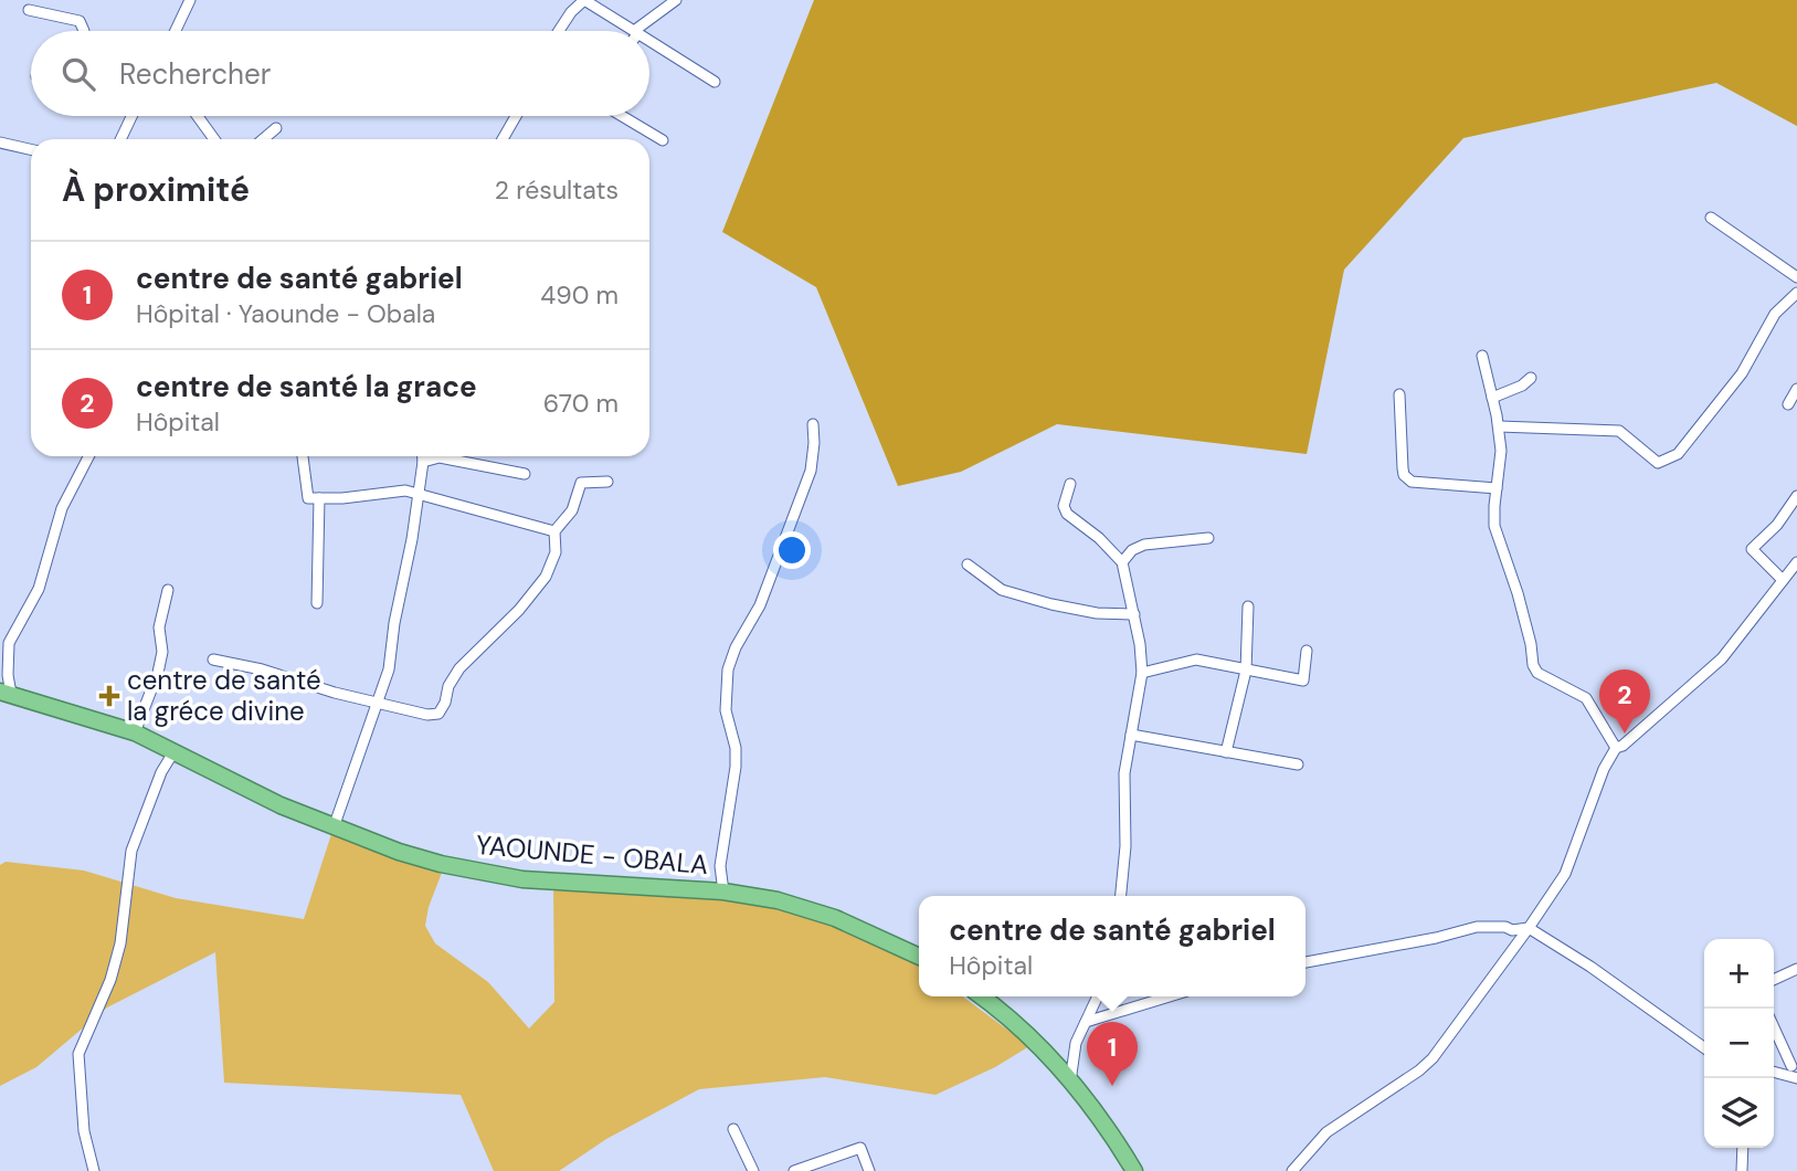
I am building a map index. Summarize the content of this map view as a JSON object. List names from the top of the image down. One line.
{"streets":{"highway":["YAOUNDE - OBALA"]},"places":{"health":["centre de santé la gréce divine"]},"page":{"search":"Rechercher","heading":["À proximité","2 résultats"],"list":[{"mark":"1","name":"centre de santé gabriel","note":"Hôpital · Yaounde - Obala","value":"490 m"},{"mark":"2","name":"centre de santé la grace","note":"Hôpital","value":"670 m"}],"pins":["2","1"],"popup":["centre de santé gabriel","Hôpital"],"map_buttons":["+","−"]}}
